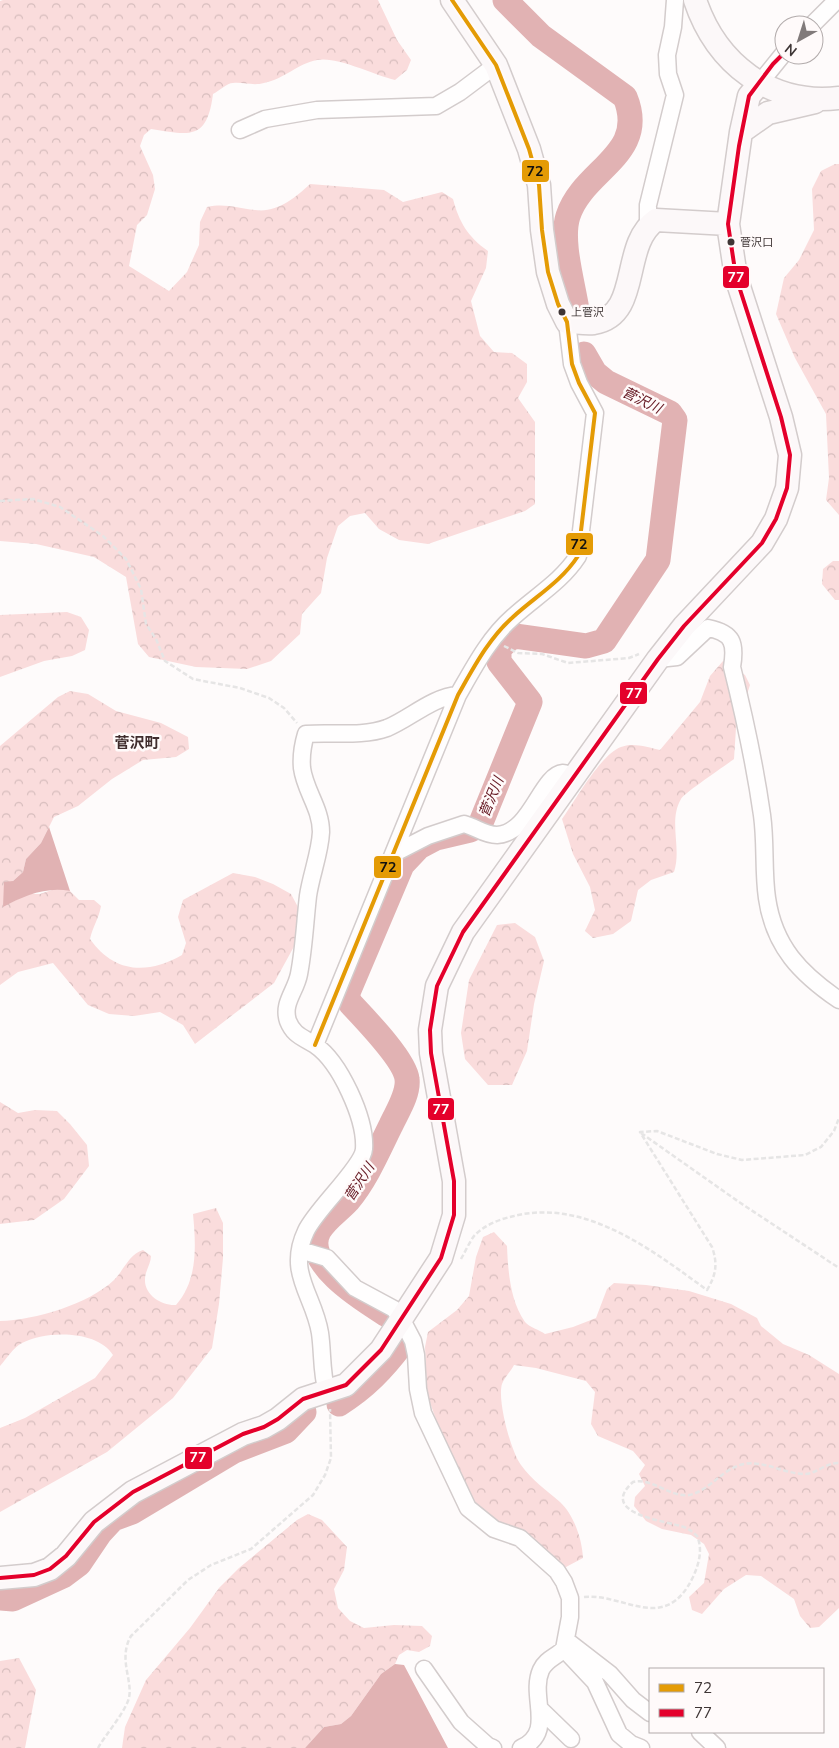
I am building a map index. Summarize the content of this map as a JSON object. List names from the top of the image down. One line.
{"districts":["菅沢町"],"water":["菅沢川"],"places":["菅沢口","上菅沢"],"lines":["transit line 72","transit line 77"],"legend":["72","77"],"north":"bottom left"}
